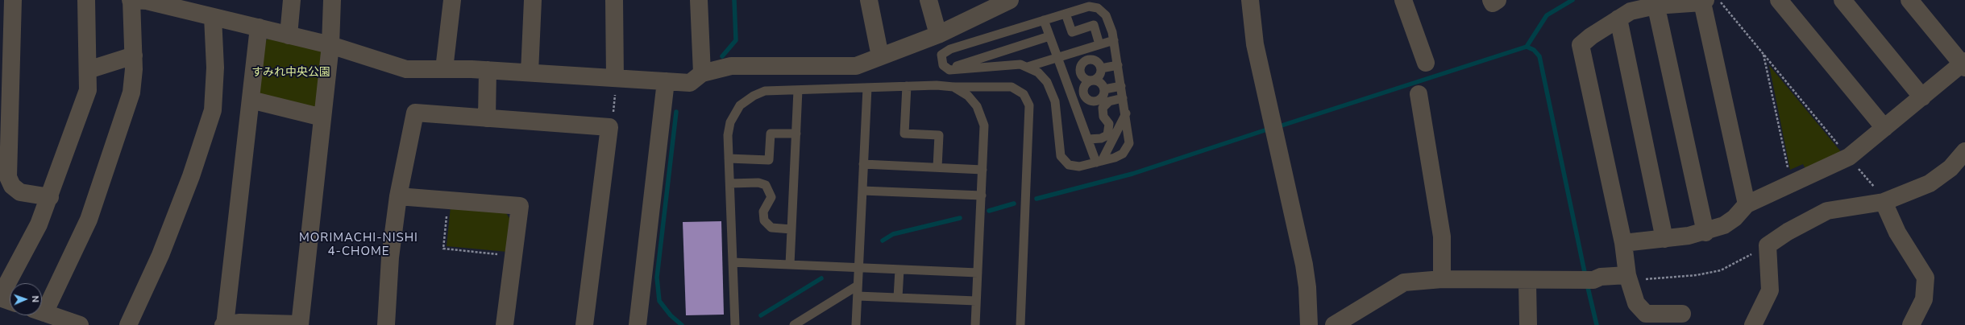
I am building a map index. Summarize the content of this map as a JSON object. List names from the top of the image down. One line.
{"districts":["MORIMACHI-NISHI 4-CHOME"],"parks":["すみれ中央公園"],"north":"right"}
